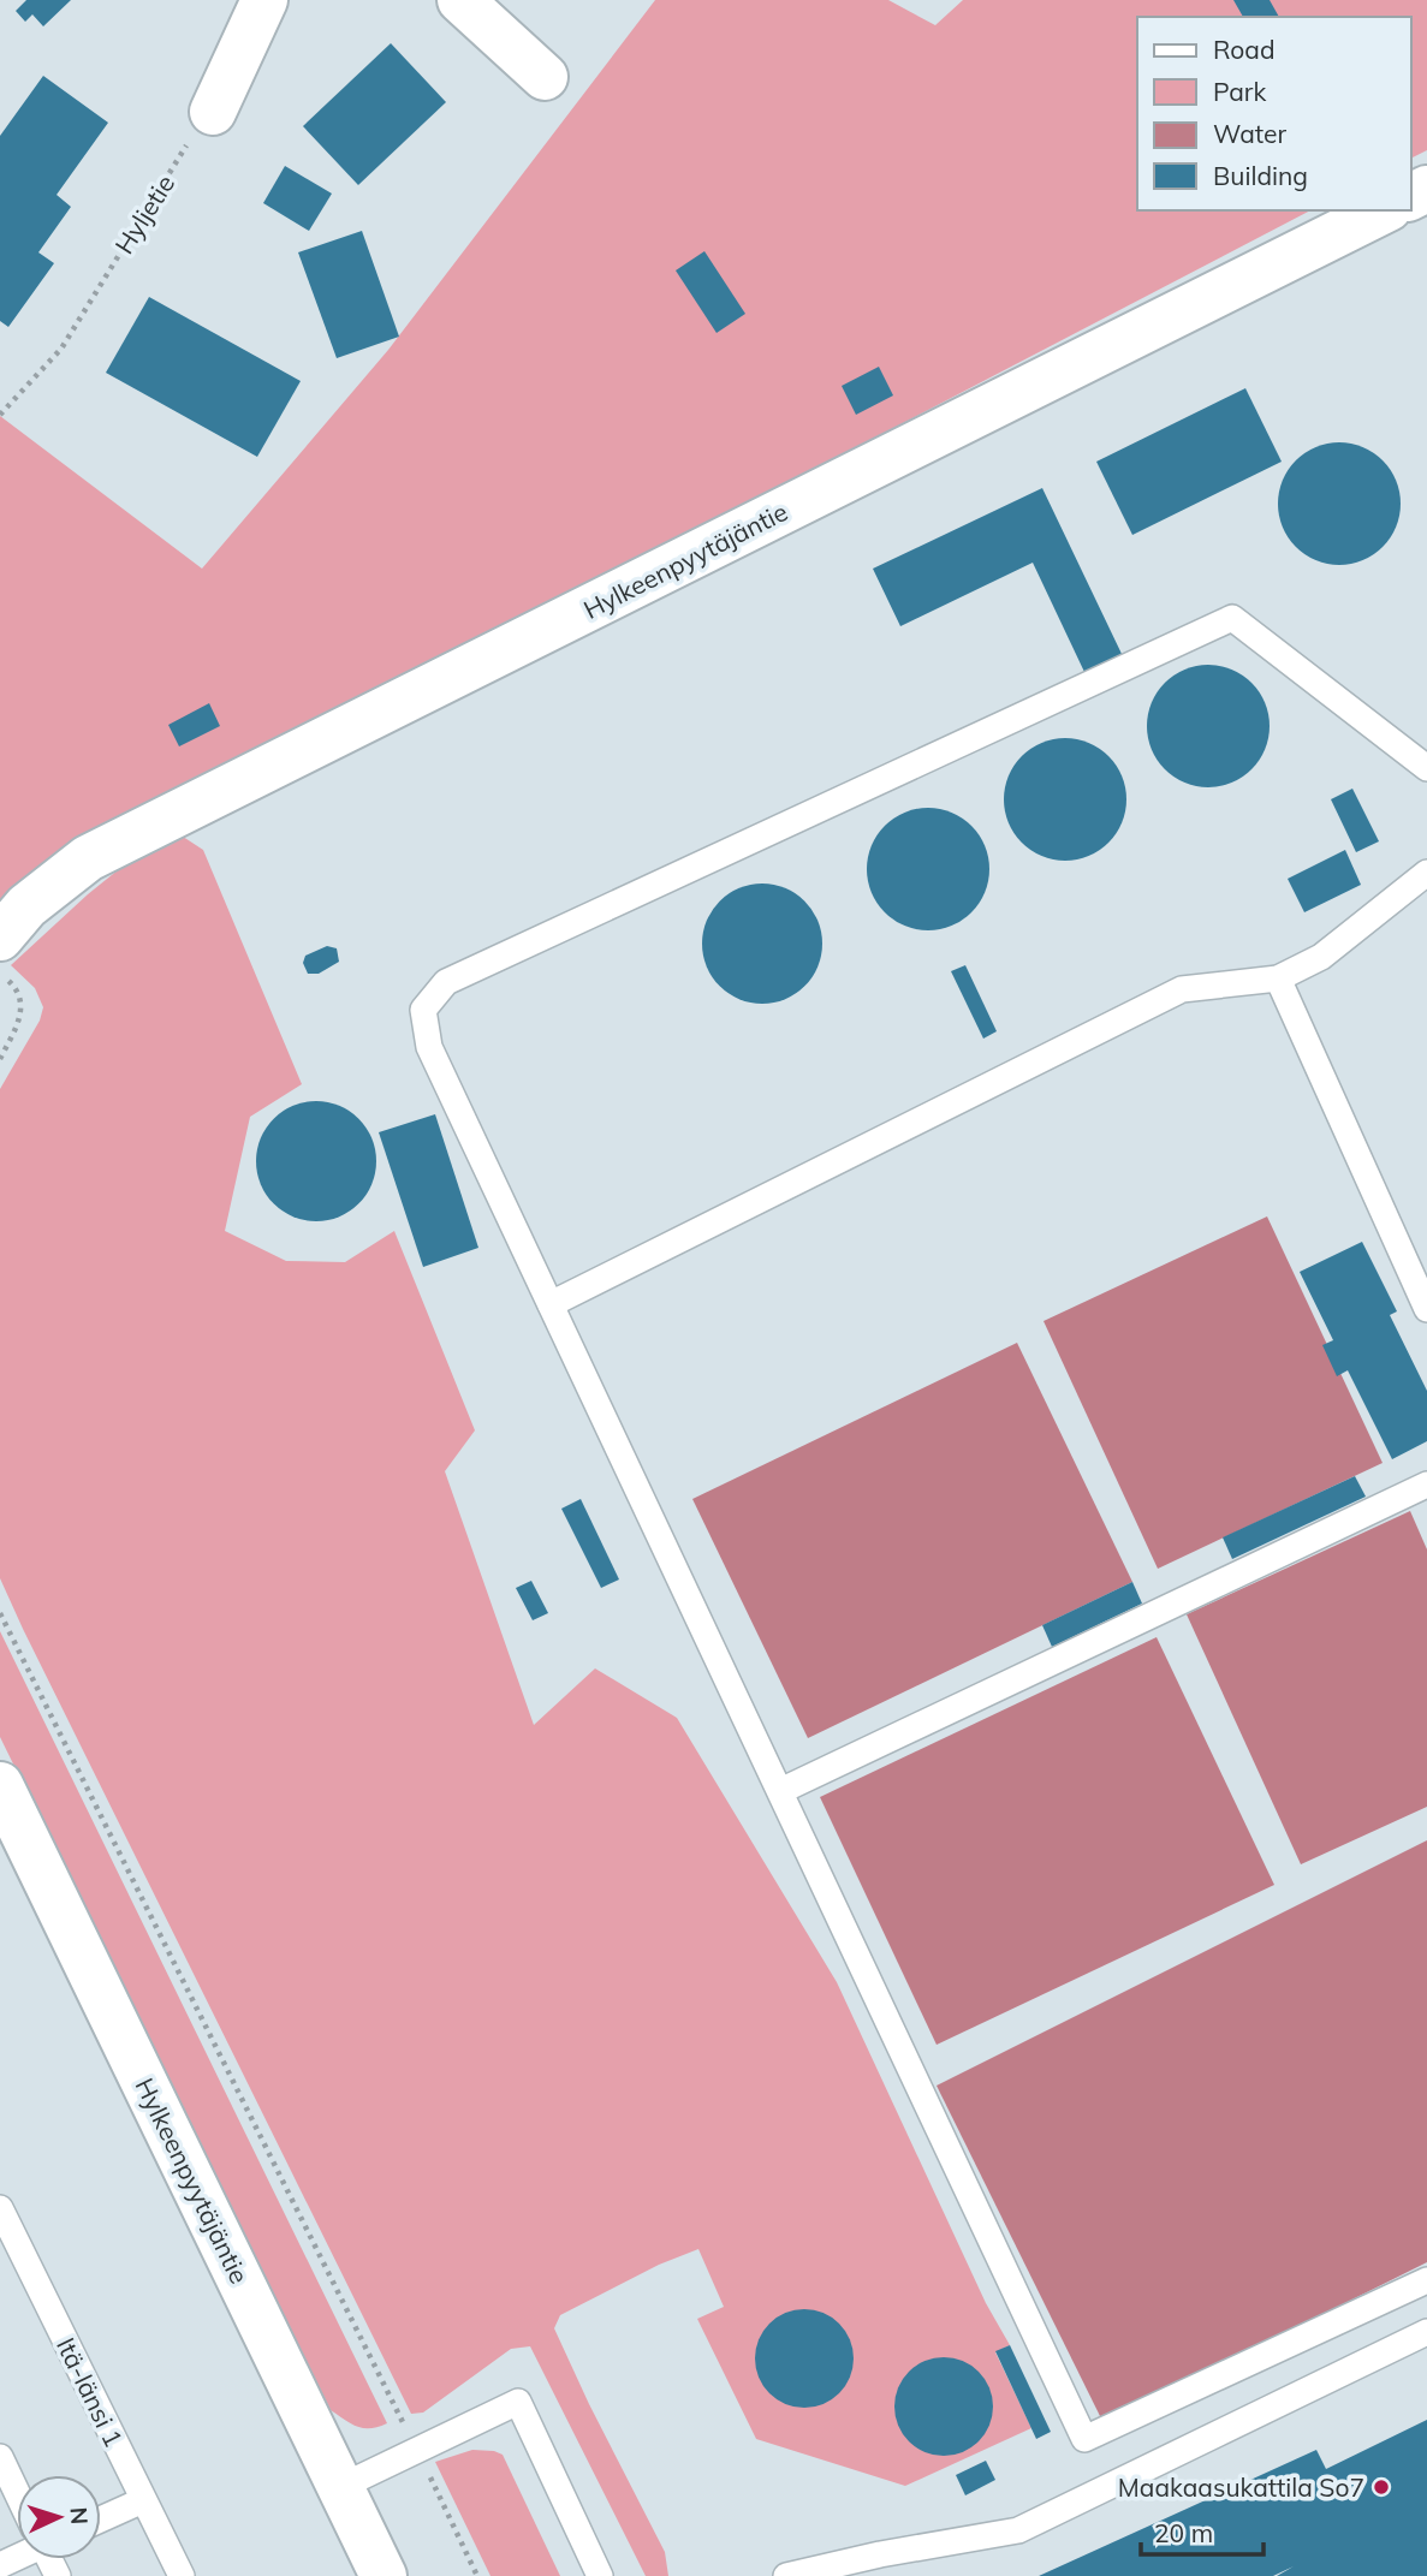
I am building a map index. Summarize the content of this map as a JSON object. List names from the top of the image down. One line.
{"streets":{"street":["Hylkeenpyytäjäntie"],"lane":["Itä-länsi 1"],"path":["Hyljetie"]},"places":["Maakaasukattila So7"],"legend":["Road","Park","Water","Building"],"scale_bar":"20 m","north":"right"}
